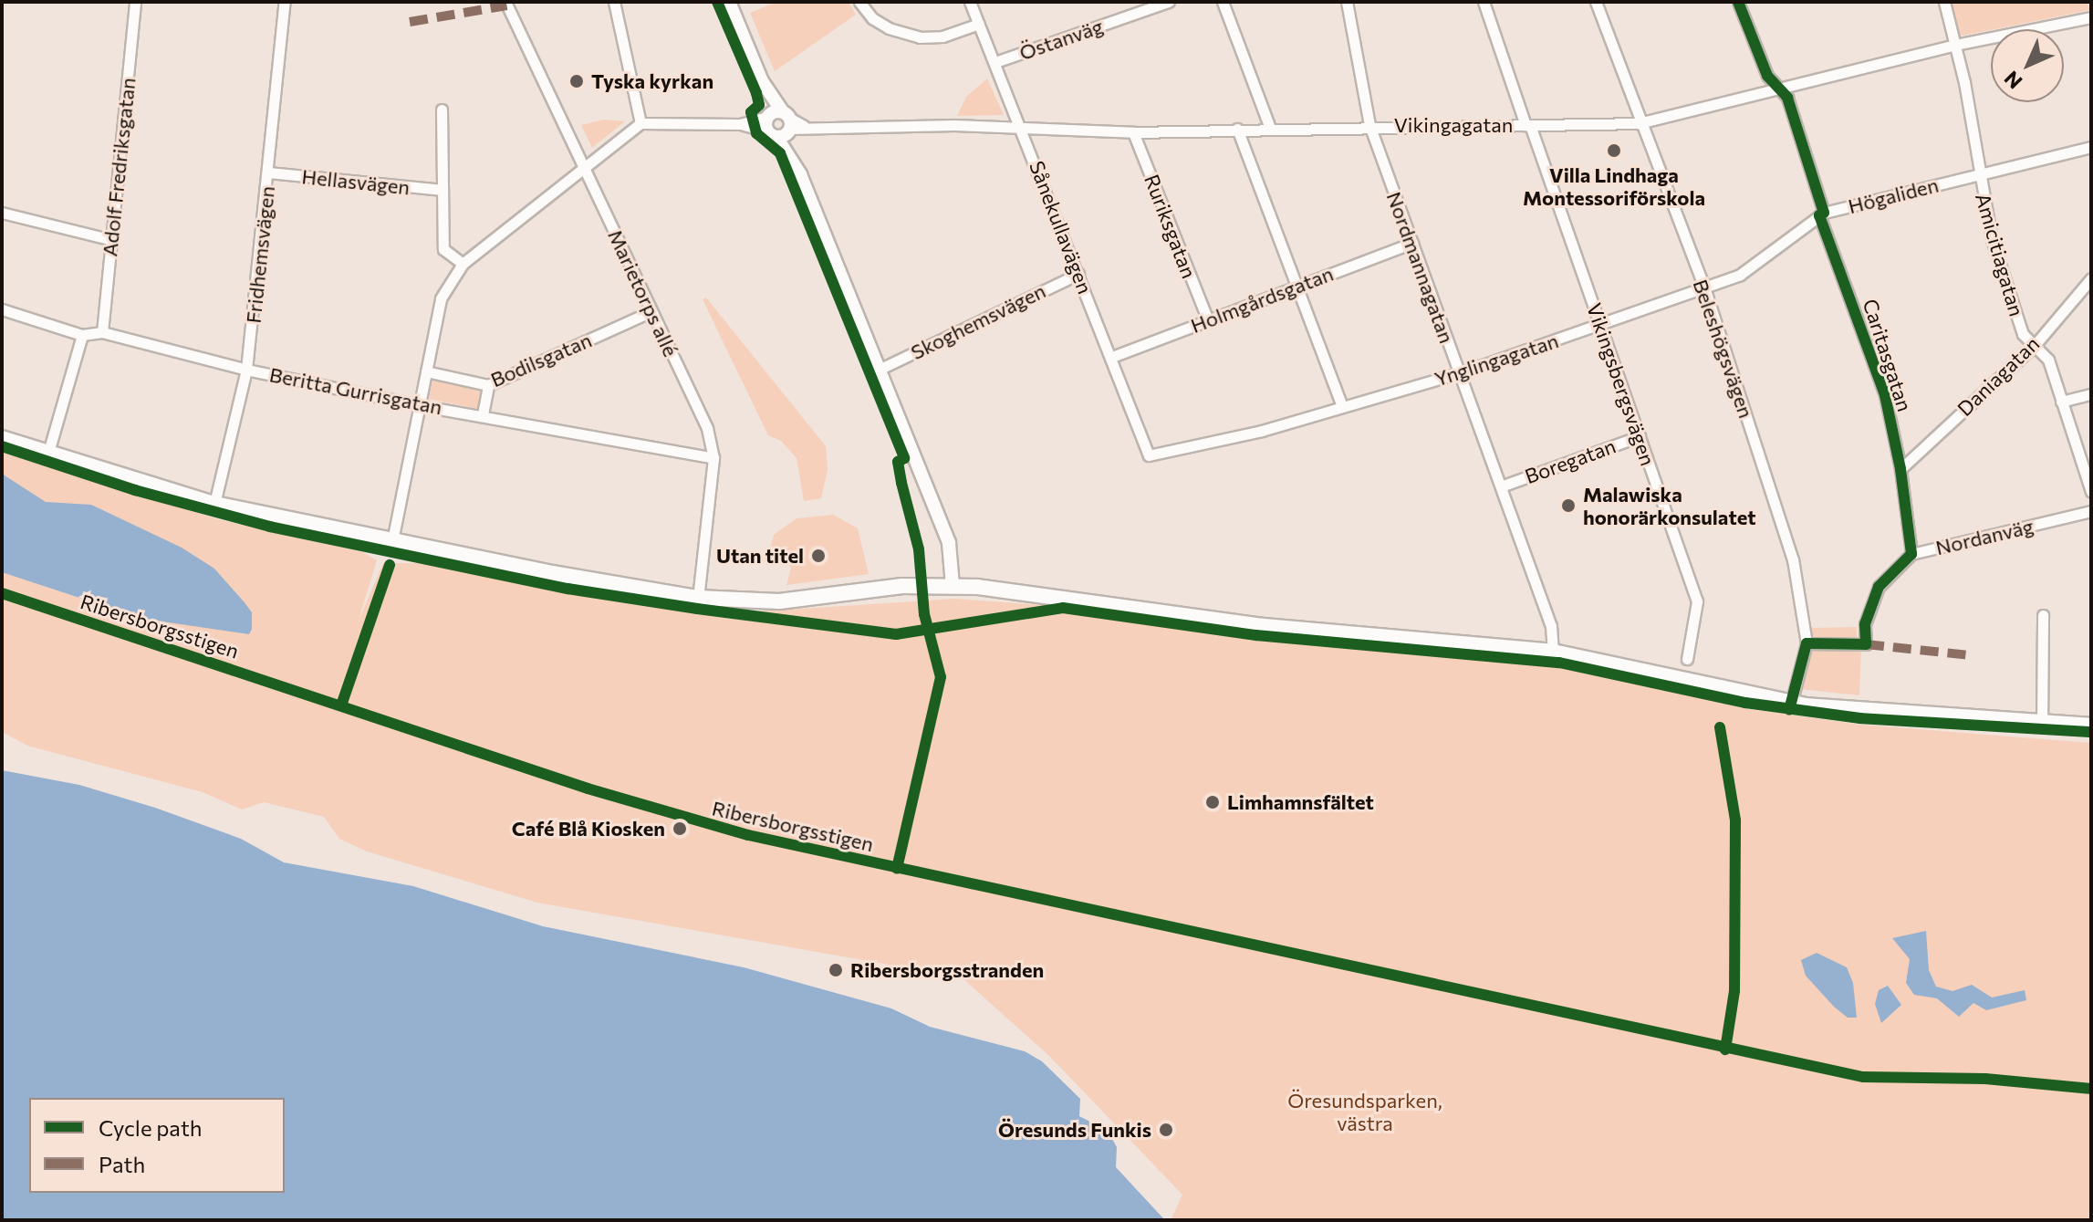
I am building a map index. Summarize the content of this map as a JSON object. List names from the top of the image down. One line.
{"streets":{"street":["Östanväg","Vikingagatan","Adolf Fredriksgatan","Hellasvägen","Högaliden","Ruriksgatan","Sånekullavägen","Fridhemsvägen","Amicitiagatan","Nordmannagatan","Marietorps allé","Holmgårdsgatan","Skoghemsvägen","Beleshögsvägen","Caritasgatan","Bodilsgatan","Ynglingagatan","Daniagatan","Vikingsbergsvägen","Beritta Gurrisgatan","Boregatan","Nordanväg"],"cycle path":["Ribersborgsstigen"]},"crossings":[["Östanväg","Sånekullavägen"],["Vikingagatan","Ruriksgatan"],["Vikingagatan","Sånekullavägen"],["Vikingagatan","Amicitiagatan"],["Vikingagatan","Nordmannagatan"],["Vikingagatan","Beleshögsvägen"],["Vikingagatan","Caritasgatan"],["Vikingagatan","Vikingsbergsvägen"],["Adolf Fredriksgatan","Beritta Gurrisgatan"],["Hellasvägen","Fridhemsvägen"],["Högaliden","Amicitiagatan"],["Högaliden","Caritasgatan"],["Högaliden","Ynglingagatan"],["Ruriksgatan","Holmgårdsgatan"],["Sånekullavägen","Holmgårdsgatan"],["Sånekullavägen","Skoghemsvägen"],["Sånekullavägen","Ynglingagatan"],["Fridhemsvägen","Beritta Gurrisgatan"],["Amicitiagatan","Daniagatan"],["Nordmannagatan","Holmgårdsgatan"],["Nordmannagatan","Ynglingagatan"],["Nordmannagatan","Boregatan"],["Marietorps allé","Bodilsgatan"],["Marietorps allé","Beritta Gurrisgatan"],["Beleshögsvägen","Ynglingagatan"],["Beleshögsvägen","Nordanväg"],["Caritasgatan","Ynglingagatan"],["Caritasgatan","Daniagatan"],["Caritasgatan","Nordanväg"],["Ynglingagatan","Vikingsbergsvägen"],["Vikingsbergsvägen","Boregatan"]],"parks":["Öresundsparken, västra"],"places":["Tyska kyrkan","Villa Lindhaga Montessoriförskola","Malawiska honorärkonsulatet","Utan titel","Limhamnsfältet","Café Blå Kiosken","Ribersborgsstranden","Öresunds Funkis"],"legend":["Cycle path","Path"],"north":"bottom left"}
